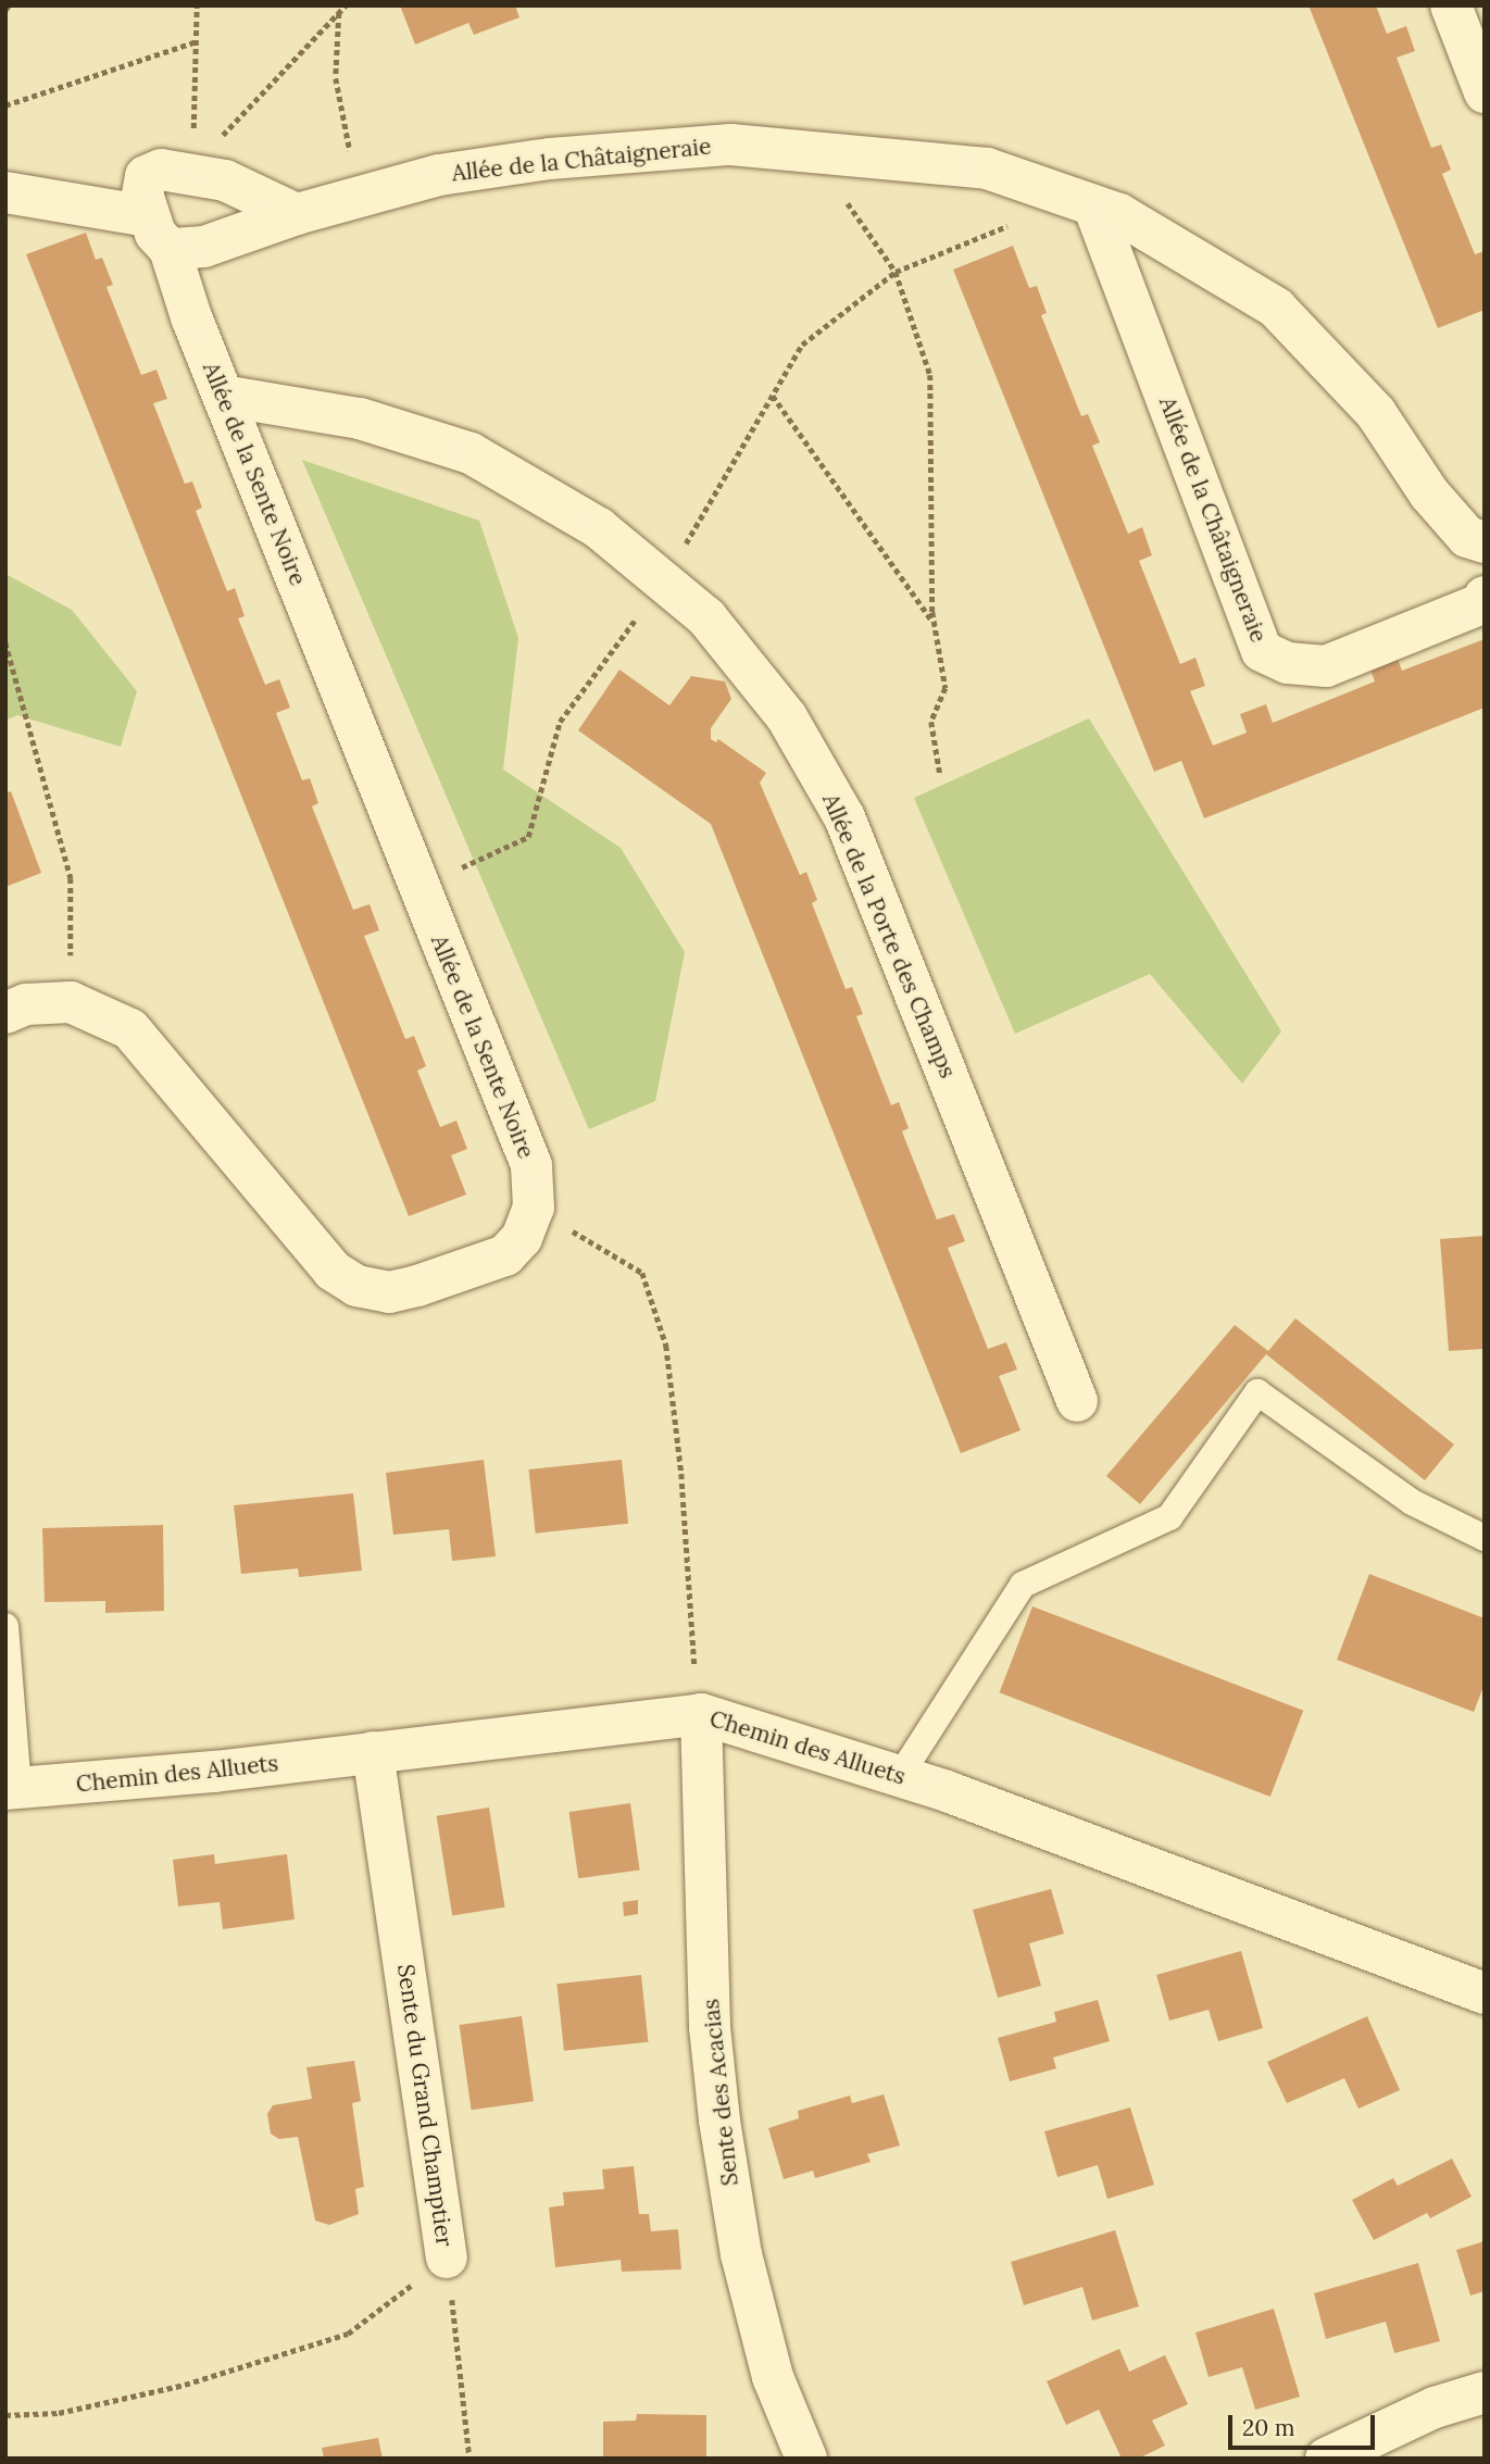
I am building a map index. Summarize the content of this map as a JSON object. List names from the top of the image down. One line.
{"streets":{"street":["Allée de la Châtaigneraie","Allée de la Sente Noire","Allée de la Porte des Champs","Chemin des Alluets","Sente des Acacias","Sente du Grand Champtier"]},"crossings":[["Allée de la Châtaigneraie","Allée de la Sente Noire"],["Allée de la Sente Noire","Allée de la Porte des Champs"],["Chemin des Alluets","Sente des Acacias"],["Chemin des Alluets","Sente du Grand Champtier"]],"scale_bar":"20 m"}
